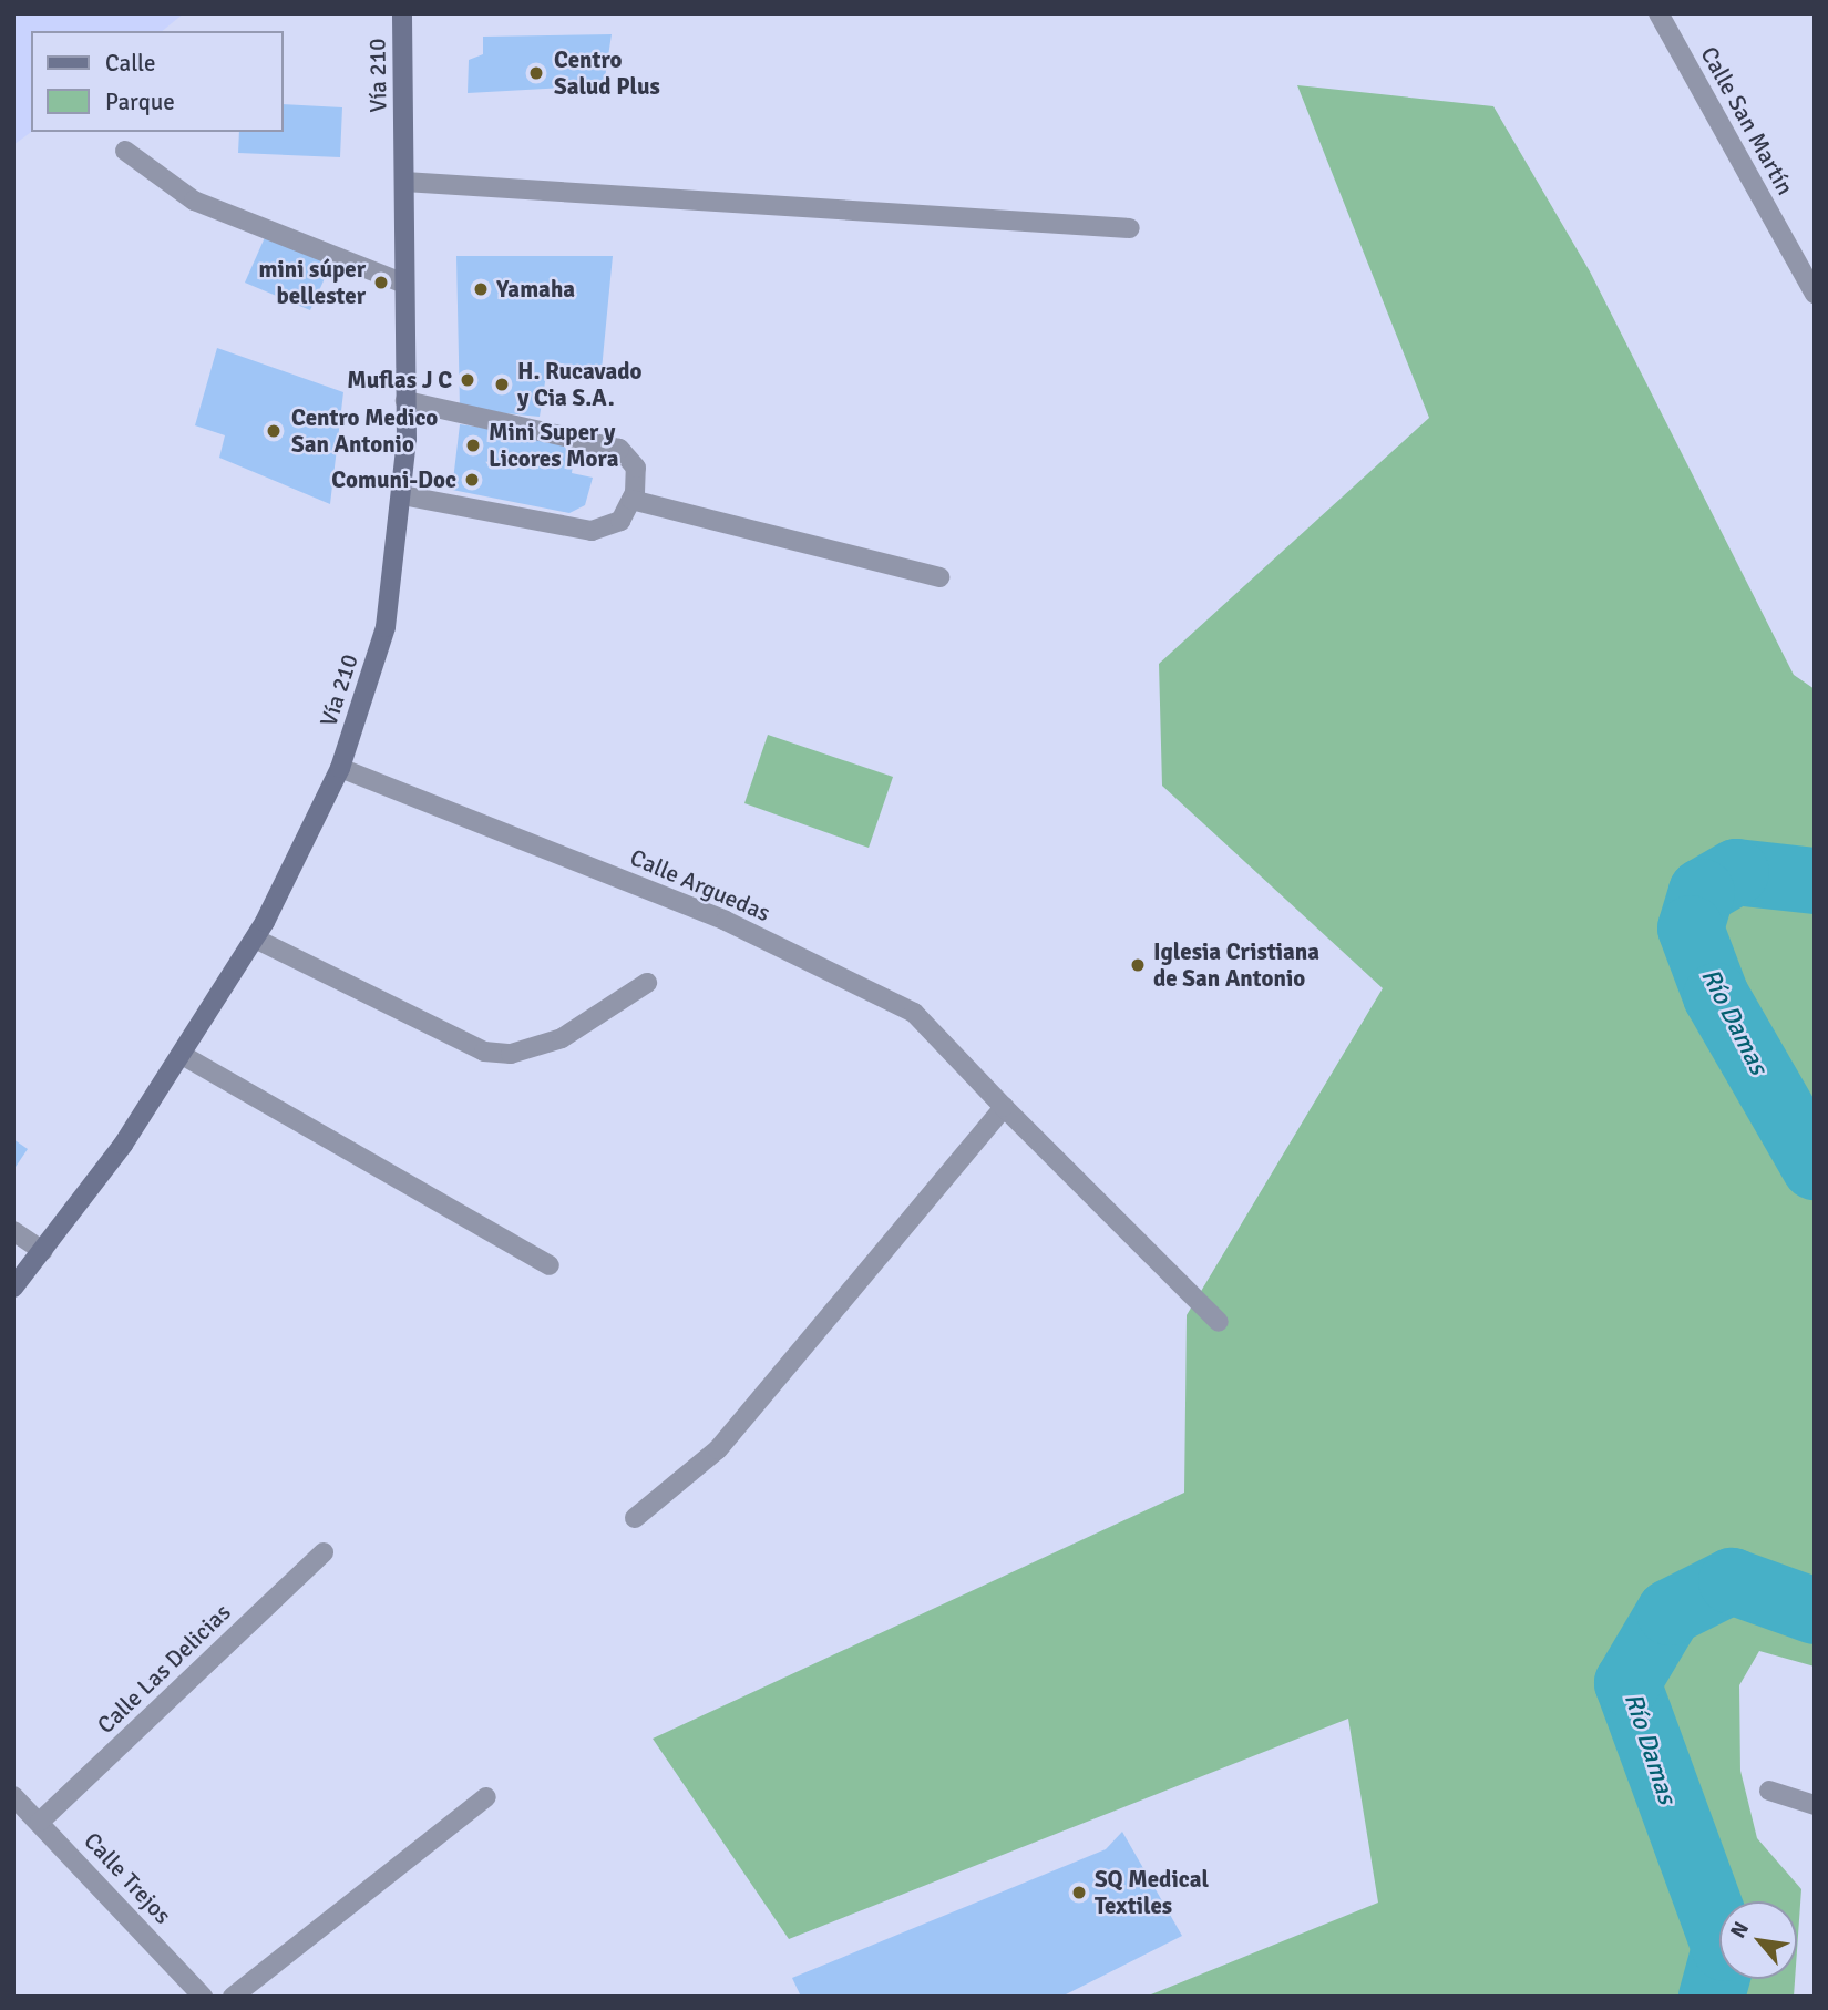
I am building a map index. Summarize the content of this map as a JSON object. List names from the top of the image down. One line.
{"streets":{"main road":["Vía 210"],"street":["Calle San Martín","Calle Arguedas","Calle Las Delicias","Calle Trejos"]},"crossings":[["Vía 210","Calle Arguedas"],["Calle Las Delicias","Calle Trejos"]],"water":["Río Damas"],"places":["Centro Salud Plus","mini súper bellester","Yamaha","Muflas J C","H. Rucavado y Cia S.A.","Centro Medico San Antonio","Mini Super y Licores Mora","Comuni-Doc","Iglesia Cristiana de San Antonio","SQ Medical Textiles"],"legend":["Calle","Parque"],"north":"top left"}
